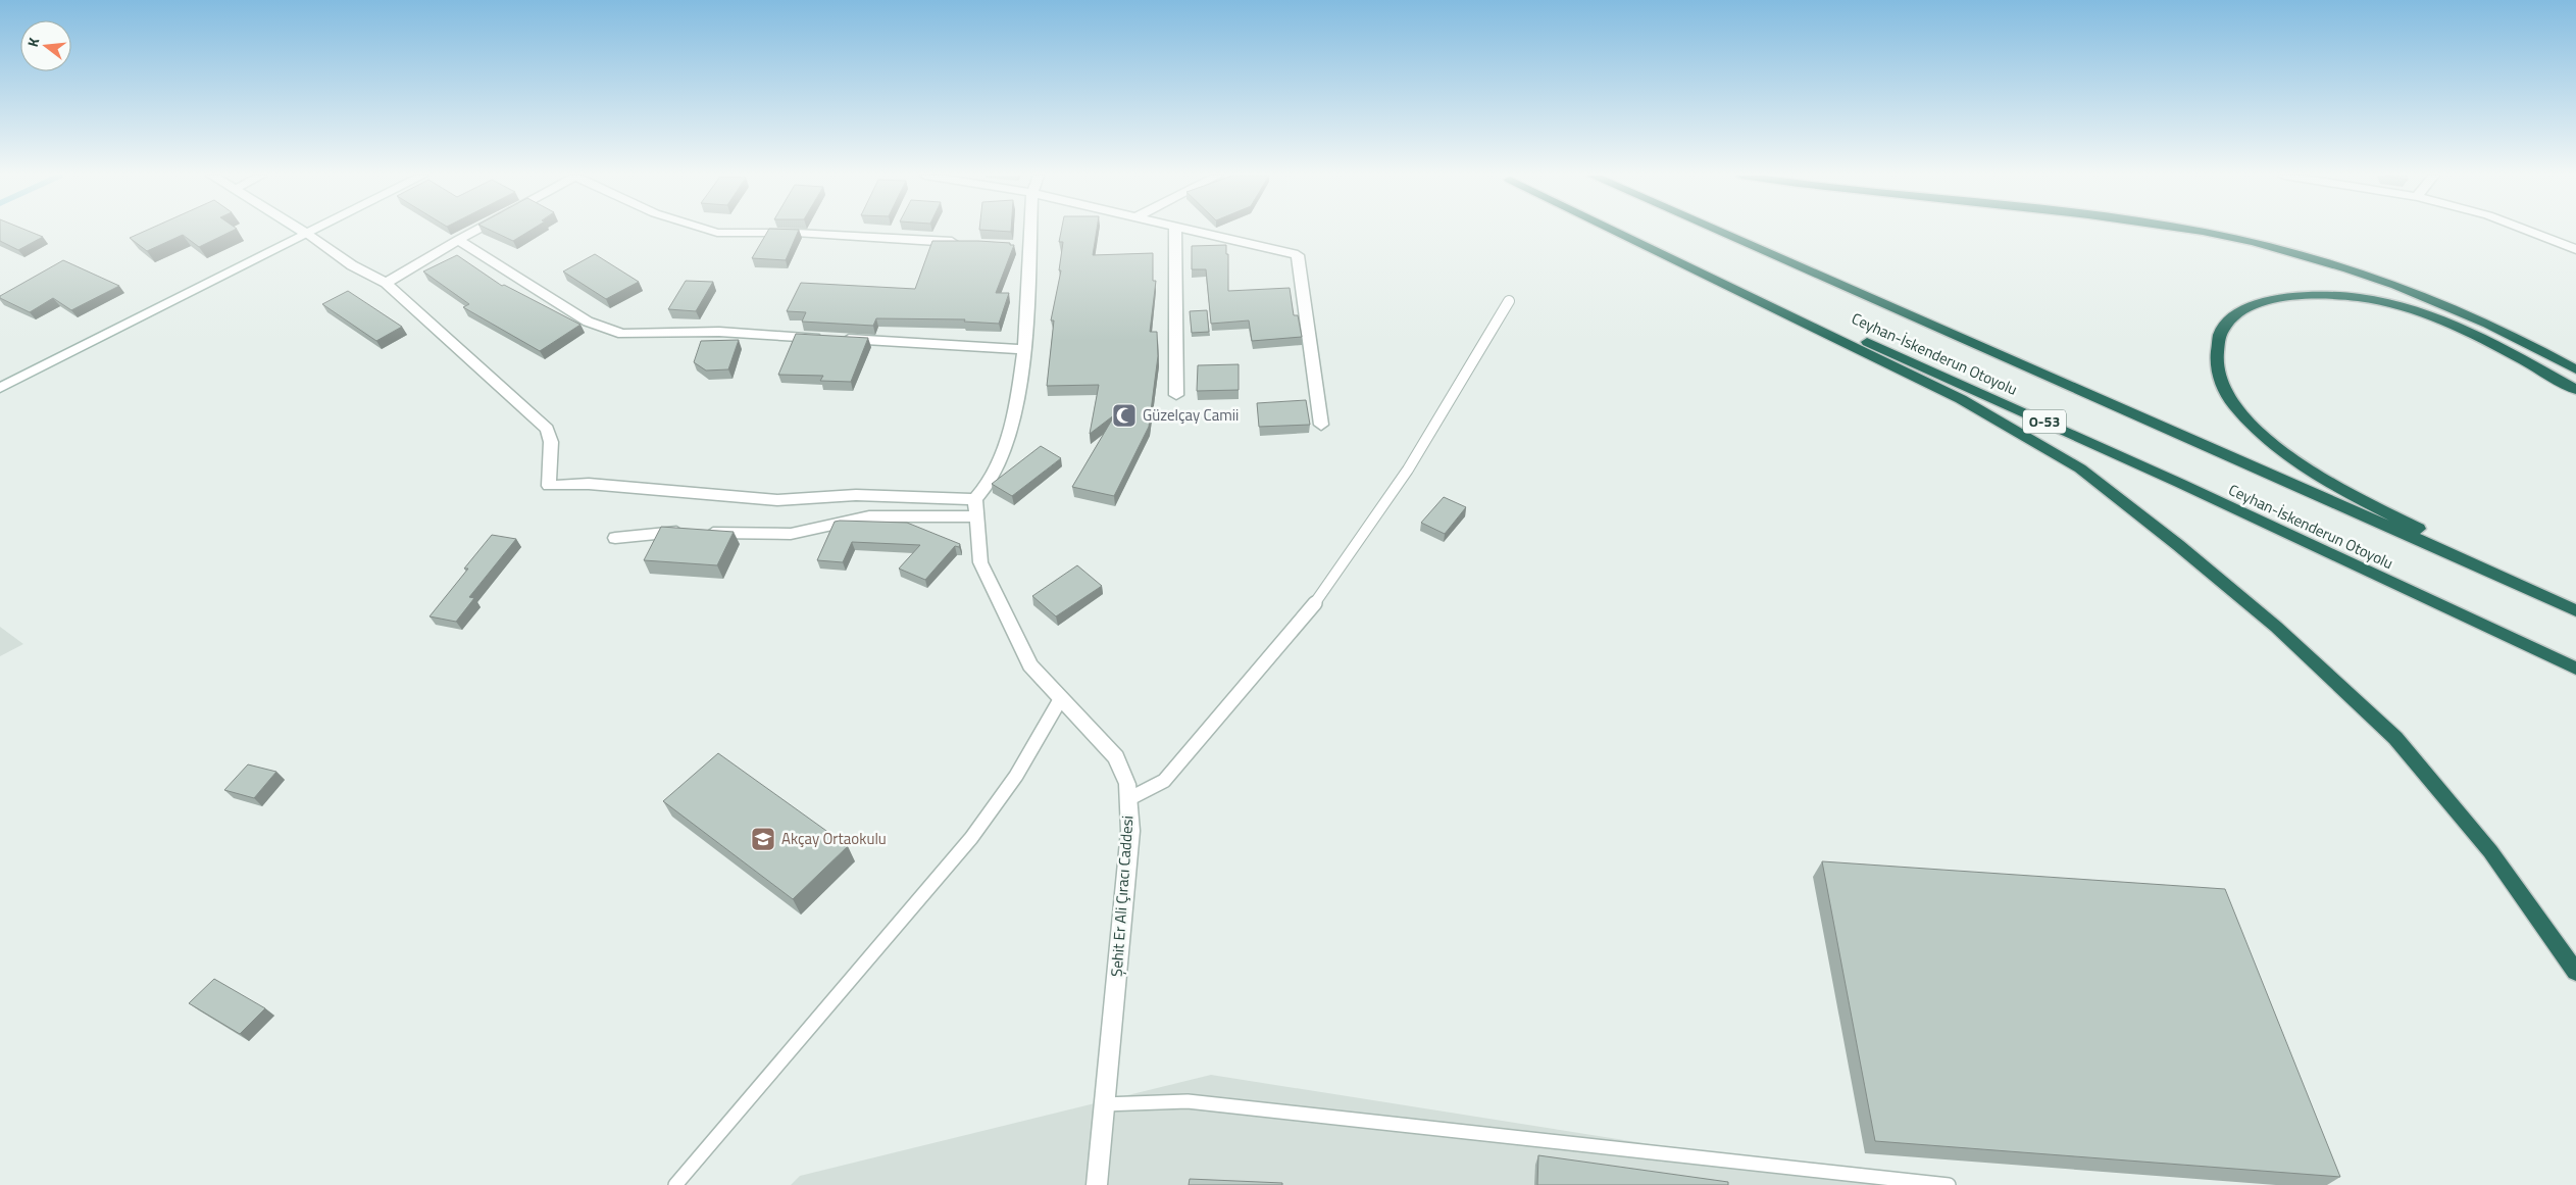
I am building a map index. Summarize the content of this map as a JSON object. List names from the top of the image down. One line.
{"streets":{"highway":["Ceyhan-İskenderun Otoyolu","O-53"],"street":["Şehit Er Ali Çıracı Caddesi"]},"places":{"mosque":["Güzelçay Camii"],"school or university":["Akçay Ortaokulu"]},"north":"left"}
